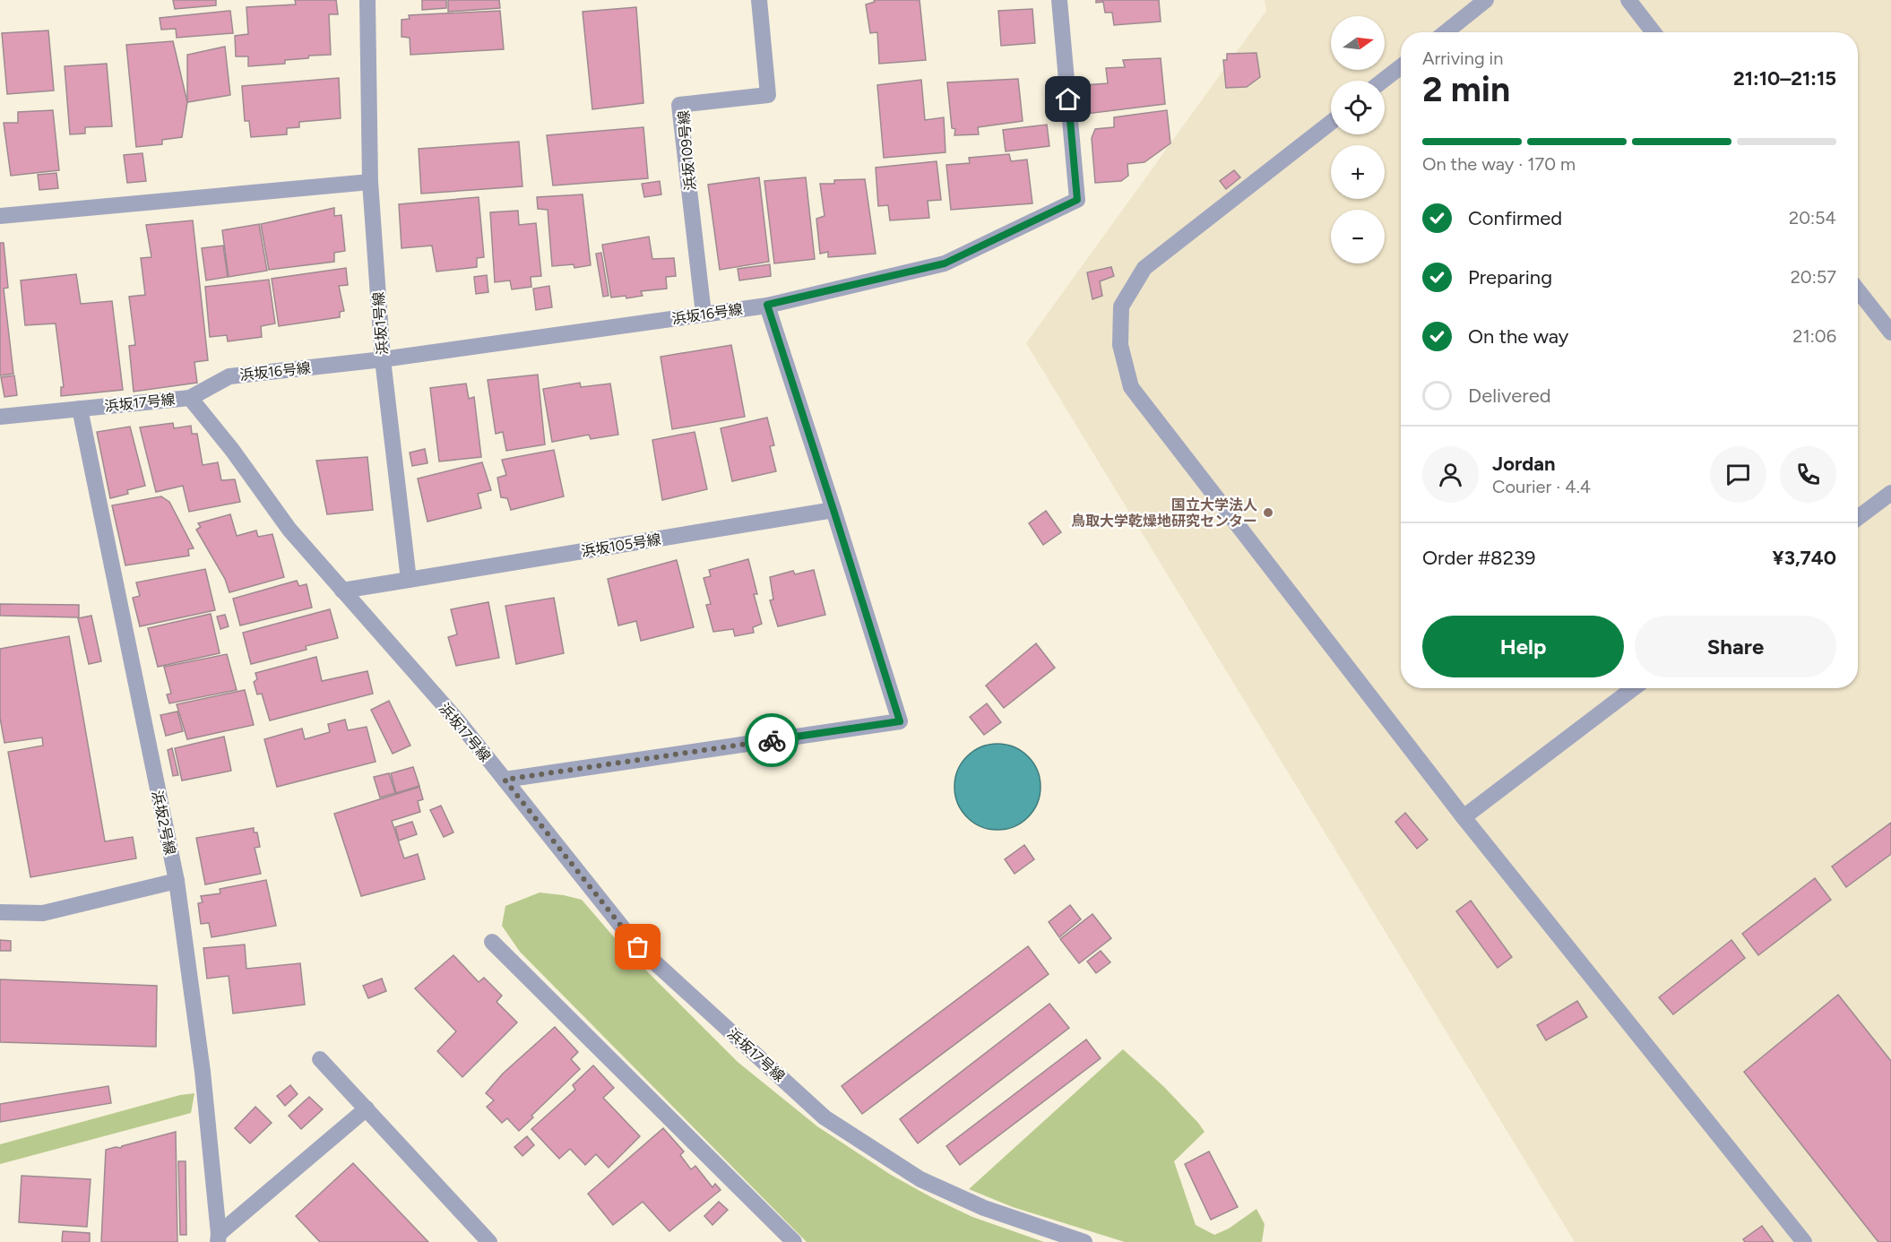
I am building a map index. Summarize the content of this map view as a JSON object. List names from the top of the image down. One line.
{"streets":{"street":["浜坂109号線","浜坂16号線","浜坂1号線","浜坂17号線","浜坂105号線","浜坂2号線"]},"crossings":[["浜坂109号線","浜坂16号線"],["浜坂16号線","浜坂1号線"],["浜坂16号線","浜坂17号線"],["浜坂1号線","浜坂105号線"],["浜坂17号線","浜坂2号線"]],"places":["国立大学法人 鳥取大学乾燥地研究センター"],"north":"right","page":{"map_buttons":["+","−"],"heading":["2 min","Arriving in","21:10–21:15"],"panel":["Jordan","Courier · 4.4","Order #8239","¥3,740"],"bar":"On the way · 170 m","list":[["Confirmed","20:54"],["Preparing","20:57"],["On the way","21:06"],"Delivered"],"buttons":["Help","Share"]}}
